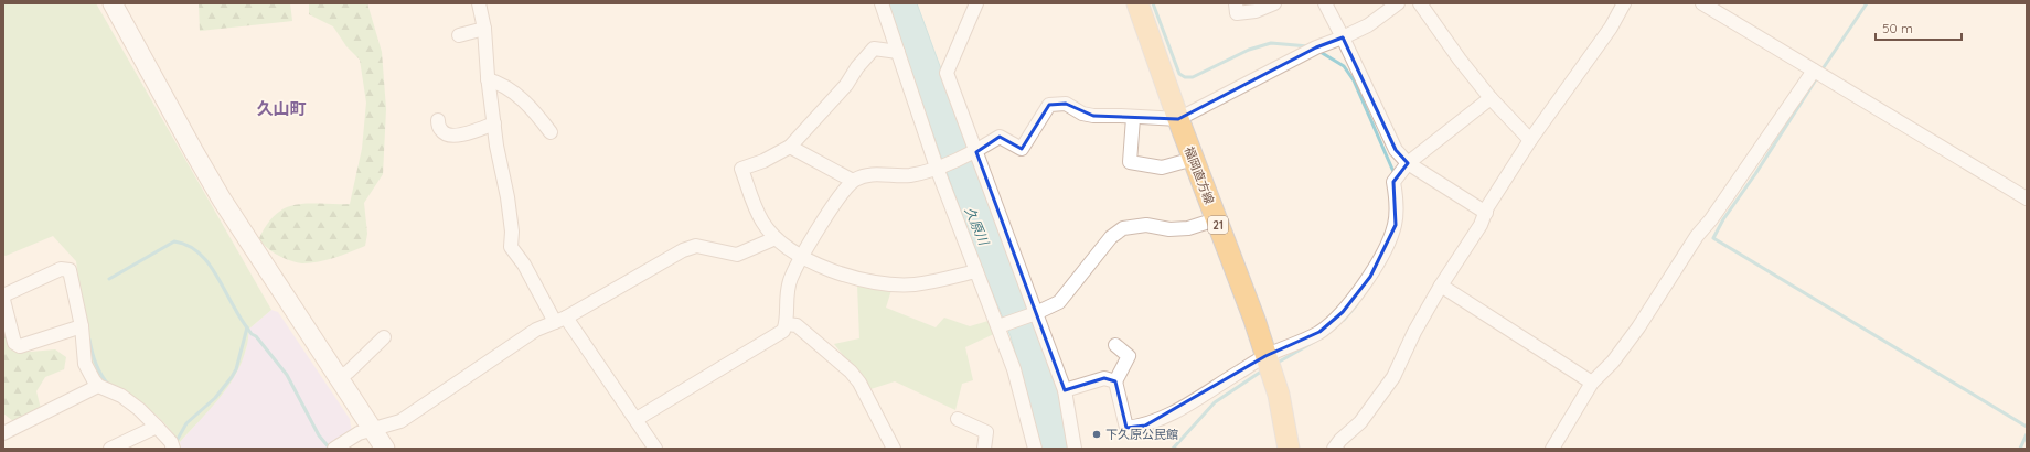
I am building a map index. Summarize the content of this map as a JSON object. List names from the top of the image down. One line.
{"streets":{"main road":["福岡直方線","21"]},"districts":["久山町"],"water":["久原川"],"places":["下久原公民館"],"scale_bar":"50 m"}
